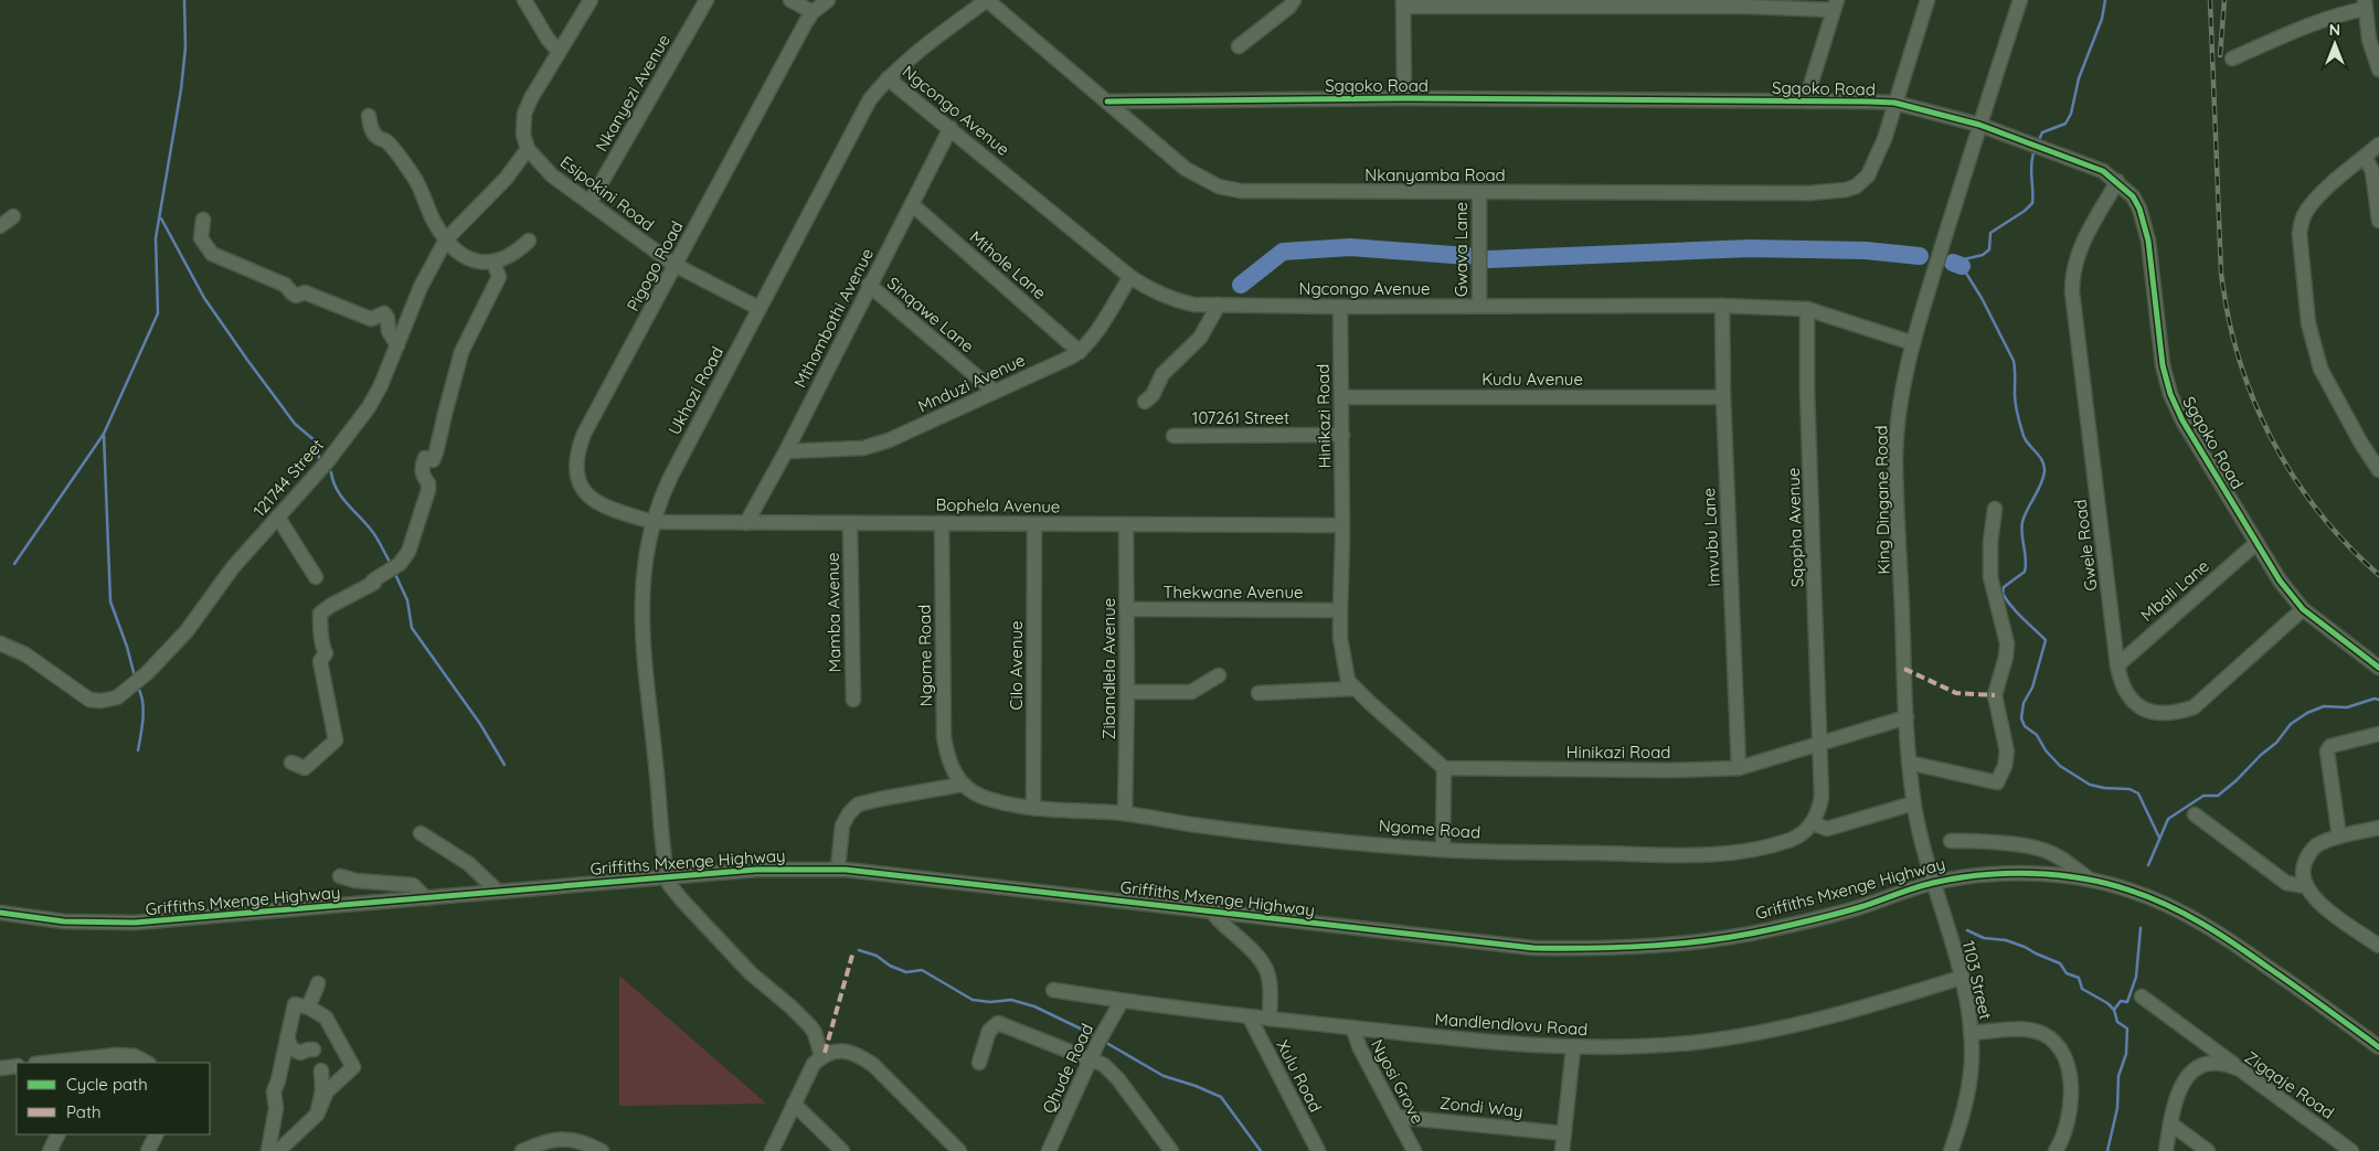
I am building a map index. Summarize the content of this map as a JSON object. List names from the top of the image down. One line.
{"streets":{"street":["Sgqoko Road","Nkanyezi Avenue","Ngcongo Avenue","Nkanyamba Road","Esipokini Road","Gwava Lane","Mthole Lane","Pigogo Road","Sinqawe Lane","Mthombothi Avenue","Kudu Avenue","Mnduzi Avenue","Ukhozi Road","Hinikazi Road","107261 Street","121744 Street","King Dingane Road","Bophela Avenue","Sqopha Avenue","Imvubu Lane","Gwele Road","Mbali Lane","Thekwane Avenue","Mamba Avenue","Ngome Road","Cilo Avenue","Zibandlela Avenue","Griffiths Mxenge Highway","1103 Street","Mandlendlovu Road","Qhude Road","Xulu Road","Nyosi Grove","Zigqaje Road","Zondi Way"]},"crossings":[["Sgqoko Road","Nkanyamba Road"],["Sgqoko Road","King Dingane Road"],["Sgqoko Road","Gwele Road"],["Sgqoko Road","Mbali Lane"],["Nkanyezi Avenue","Esipokini Road"],["Ngcongo Avenue","Gwava Lane"],["Ngcongo Avenue","Mthombothi Avenue"],["Ngcongo Avenue","Mnduzi Avenue"],["Ngcongo Avenue","Ukhozi Road"],["Ngcongo Avenue","Hinikazi Road"],["Ngcongo Avenue","King Dingane Road"],["Ngcongo Avenue","Sqopha Avenue"],["Ngcongo Avenue","Imvubu Lane"],["Nkanyamba Road","Gwava Lane"],["Nkanyamba Road","Ukhozi Road"],["Esipokini Road","Pigogo Road"],["Esipokini Road","Ukhozi Road"],["Esipokini Road","121744 Street"],["Mthole Lane","Mthombothi Avenue"],["Mthole Lane","Mnduzi Avenue"],["Pigogo Road","Ukhozi Road"],["Pigogo Road","Bophela Avenue"],["Sinqawe Lane","Mthombothi Avenue"],["Sinqawe Lane","Mnduzi Avenue"],["Mthombothi Avenue","Mnduzi Avenue"],["Mthombothi Avenue","Bophela Avenue"],["Kudu Avenue","Hinikazi Road"],["Kudu Avenue","Imvubu Lane"],["Ukhozi Road","Bophela Avenue"],["Ukhozi Road","Griffiths Mxenge Highway"],["Hinikazi Road","107261 Street"],["Hinikazi Road","King Dingane Road"],["Hinikazi Road","Bophela Avenue"],["Hinikazi Road","Sqopha Avenue"],["Hinikazi Road","Imvubu Lane"],["Hinikazi Road","Thekwane Avenue"],["King Dingane Road","Griffiths Mxenge Highway"],["King Dingane Road","1103 Street"],["Bophela Avenue","Mamba Avenue"],["Bophela Avenue","Ngome Road"],["Bophela Avenue","Cilo Avenue"],["Bophela Avenue","Zibandlela Avenue"],["Gwele Road","Mbali Lane"],["Thekwane Avenue","Zibandlela Avenue"],["Ngome Road","Cilo Avenue"],["Ngome Road","Zibandlela Avenue"],["Griffiths Mxenge Highway","1103 Street"],["1103 Street","Mandlendlovu Road"],["Mandlendlovu Road","Qhude Road"],["Mandlendlovu Road","Xulu Road"],["Mandlendlovu Road","Nyosi Grove"],["Nyosi Grove","Zondi Way"]],"legend":["Cycle path","Path"],"north":"top"}
